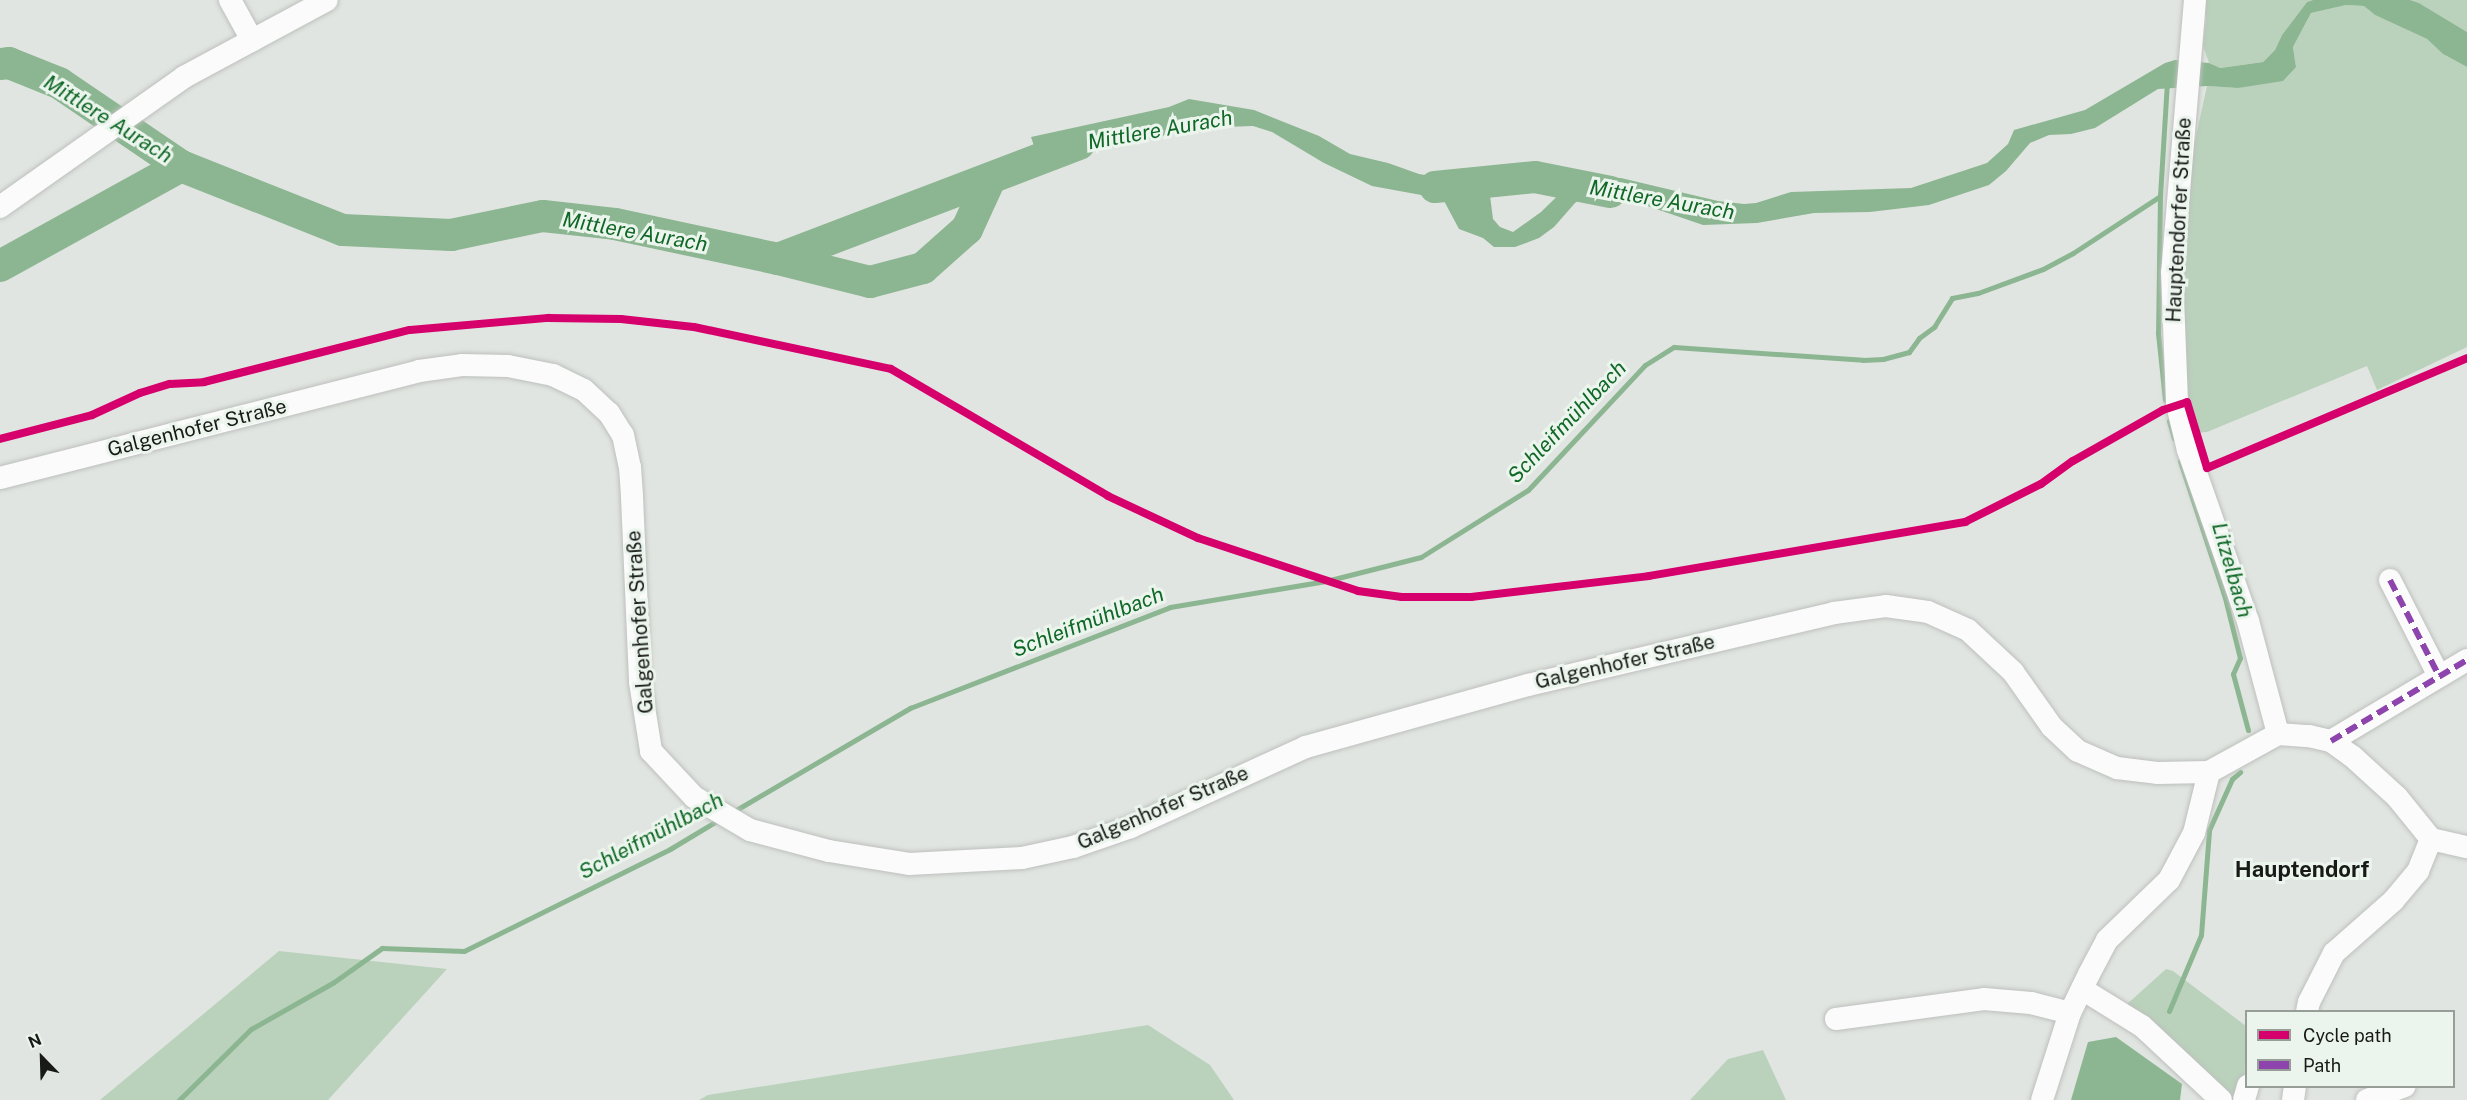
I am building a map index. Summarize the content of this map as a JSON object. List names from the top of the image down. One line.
{"streets":{"street":["Hauptendorfer Straße","Galgenhofer Straße"]},"districts":["Hauptendorf"],"water":["Mittlere Aurach","Schleifmühlbach","Litzelbach"],"legend":["Cycle path","Path"],"north":"top left"}
